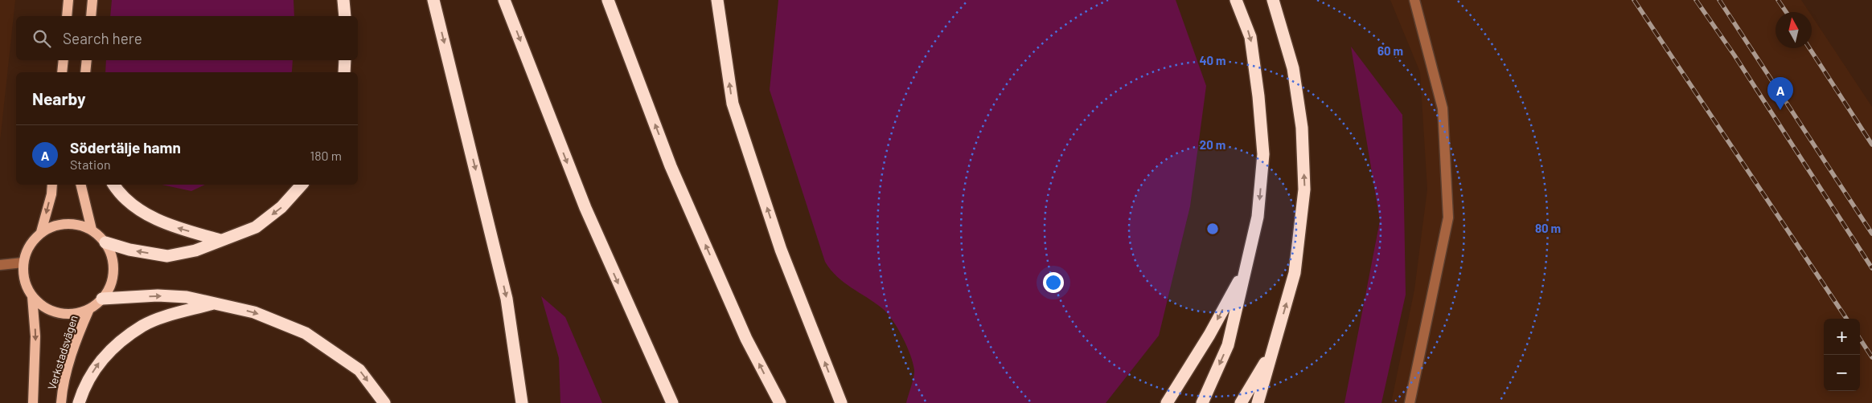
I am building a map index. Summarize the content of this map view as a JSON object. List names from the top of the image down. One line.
{"streets":{"main road":["Verkstadsvägen"]},"north":"top","page":{"search":"Search here","heading":"Nearby","pins":"A","list":[{"mark":"A","name":"Södertälje hamn","note":"Station","value":"180 m"}],"map_buttons":["+","−"]},"rings":["60 m","40 m","20 m","80 m"]}
